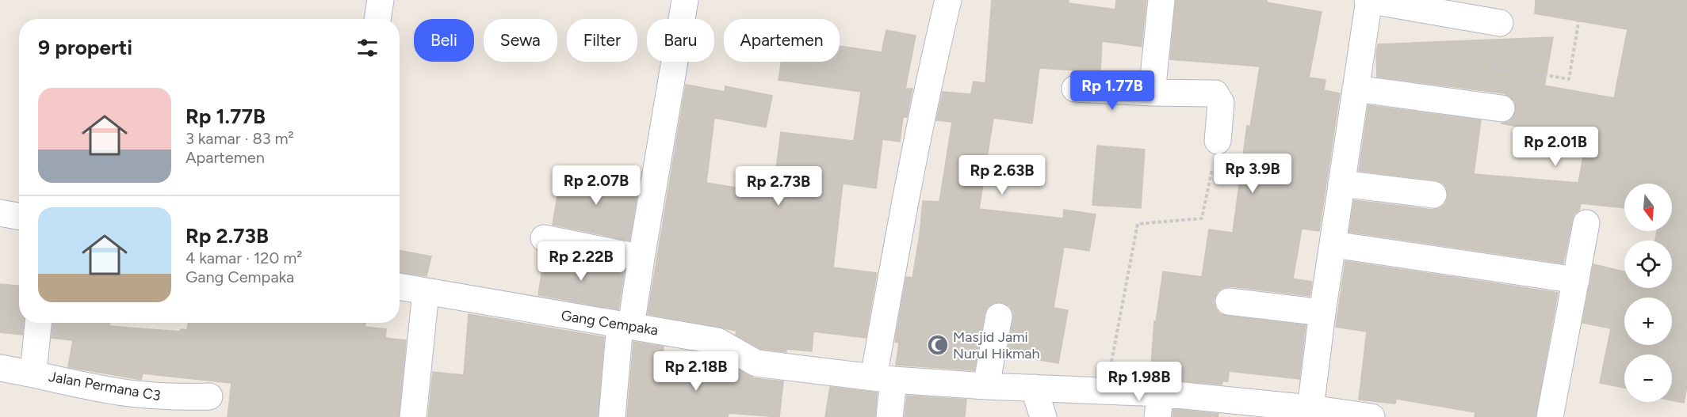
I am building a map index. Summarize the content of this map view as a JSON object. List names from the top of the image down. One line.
{"streets":{"street":["Gang Cempaka","Jalan Permana C3"]},"places":{"mosque":["Masjid Jami Nurul Hikmah"]},"north":"bottom","page":{"chip":["Beli","Sewa","Filter","Baru","Apartemen"],"heading":"9 properti","price":["Rp 1.77B","Rp 2.01B","Rp 3.9B","Rp 2.63B","Rp 2.07B","Rp 2.73B","Rp 2.22B","Rp 2.18B","Rp 1.98B"],"list":[{"name":"Rp 1.77B","note":"3 kamar · 83 m² · Apartemen"},{"name":"Rp 2.73B","note":"4 kamar · 120 m² · Gang Cempaka"}],"map_buttons":["+","−"]}}
